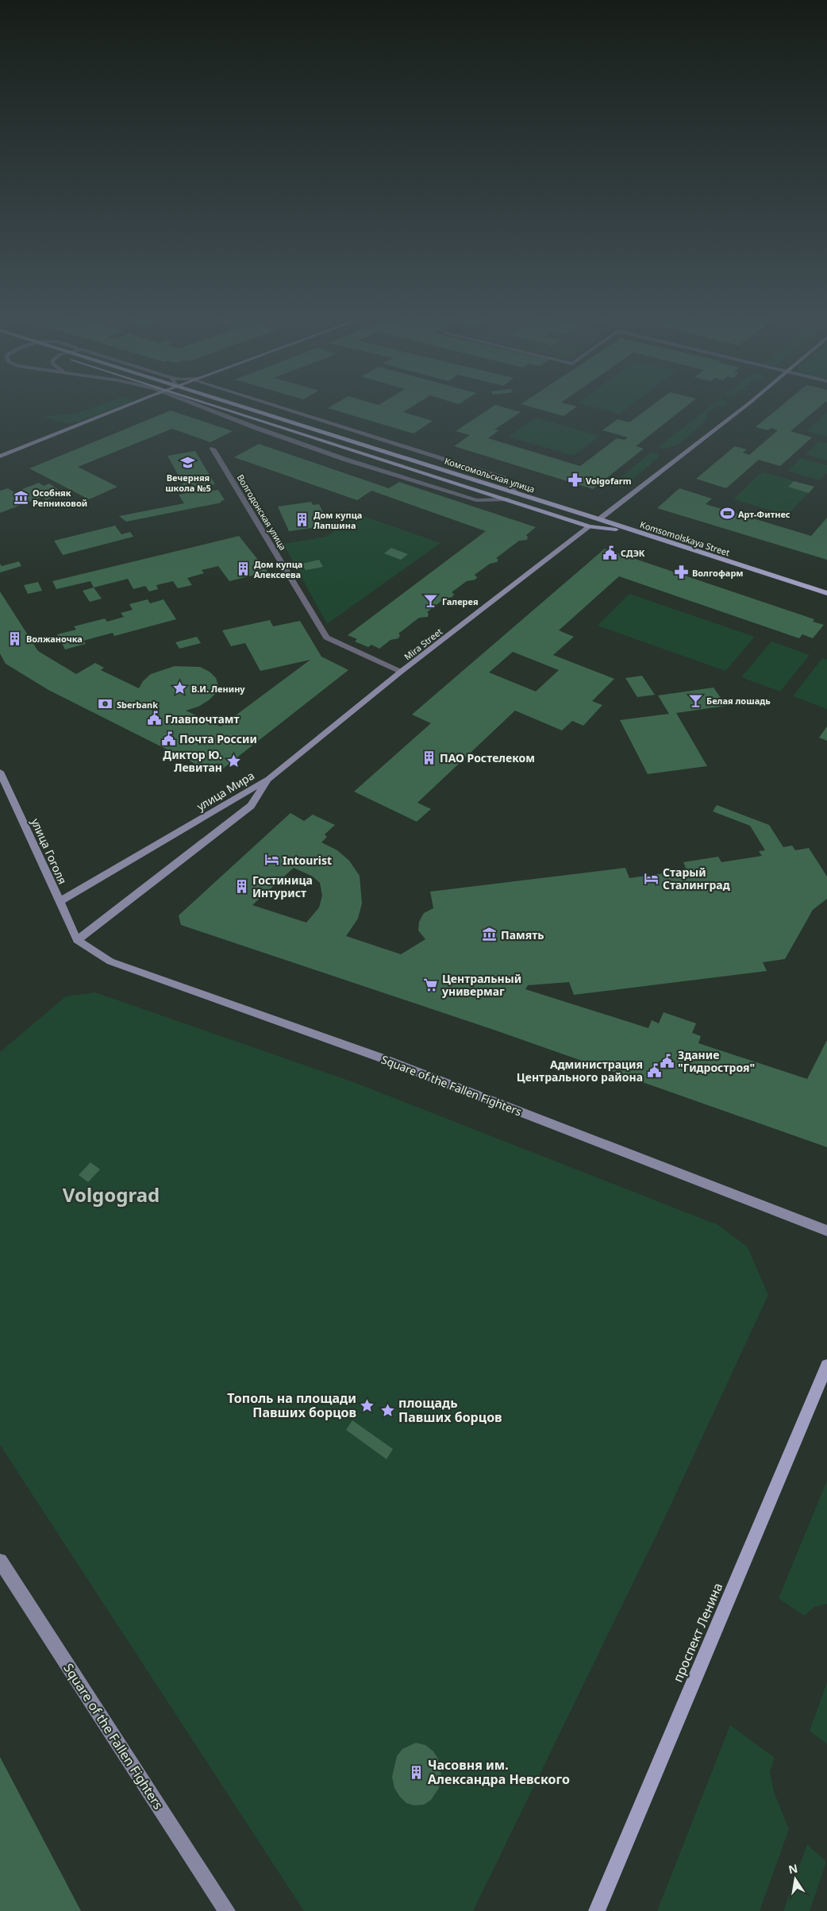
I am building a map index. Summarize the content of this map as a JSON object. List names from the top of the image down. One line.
{"streets":{"main road":["Комсомольская улица","Komsomolskaya Street","проспект Ленина"],"street":["Волгодонская улица","Mira Street","улица Мира","улица Гоголя","Square of the Fallen Fighters"]},"crossings":[["Комсомольская улица","Komsomolskaya Street"],["Волгодонская улица","Mira Street"],["Komsomolskaya Street","Mira Street"],["Mira Street","улица Мира"],["улица Мира","улица Гоголя"],["улица Мира","Square of the Fallen Fighters"],["улица Гоголя","Square of the Fallen Fighters"]],"districts":["Volgograd"],"places":{"school or university":["Вечерняя школа №5"],"pharmacy":["Volgofarm","Волгофарм"],"museum":["Особняк Репниковой","Память"],"sports":["Арт-Фитнес"],"building":["Дом купца Лапшина","Дом купца Алексеева","Волжаночка","ПАО Ростелеком","Гостиница Интурист","Часовня им. Александра Невского"],"public building":["СДЭК","Главпочтамт","Почта России","Здание \"Гидростроя\"","Администрация Центрального района"],"bar":["Галерея","Белая лошадь"],"place":["В.И. Ленину","Диктор Ю. Левитан","Тополь на площади Павших борцов","площадь Павших борцов"],"bank":["Sberbank"],"hotel":["Intourist","Старый Сталинград"],"supermarket":["Центральный универмаг"]},"north":"top"}
